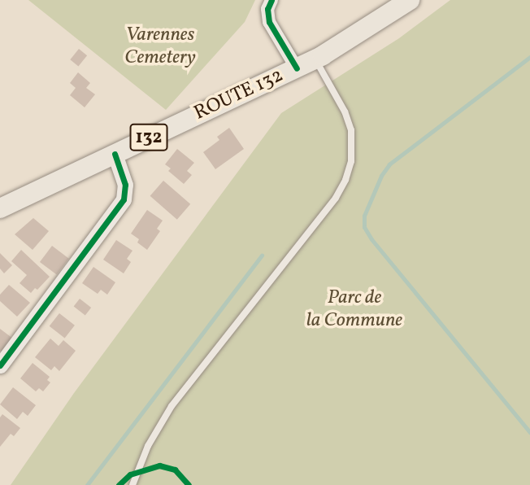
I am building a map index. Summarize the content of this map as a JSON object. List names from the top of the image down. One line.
{"streets":{"main road":["ROUTE 132","132"]},"parks":["Varennes Cemetery","Parc de la Commune"]}
